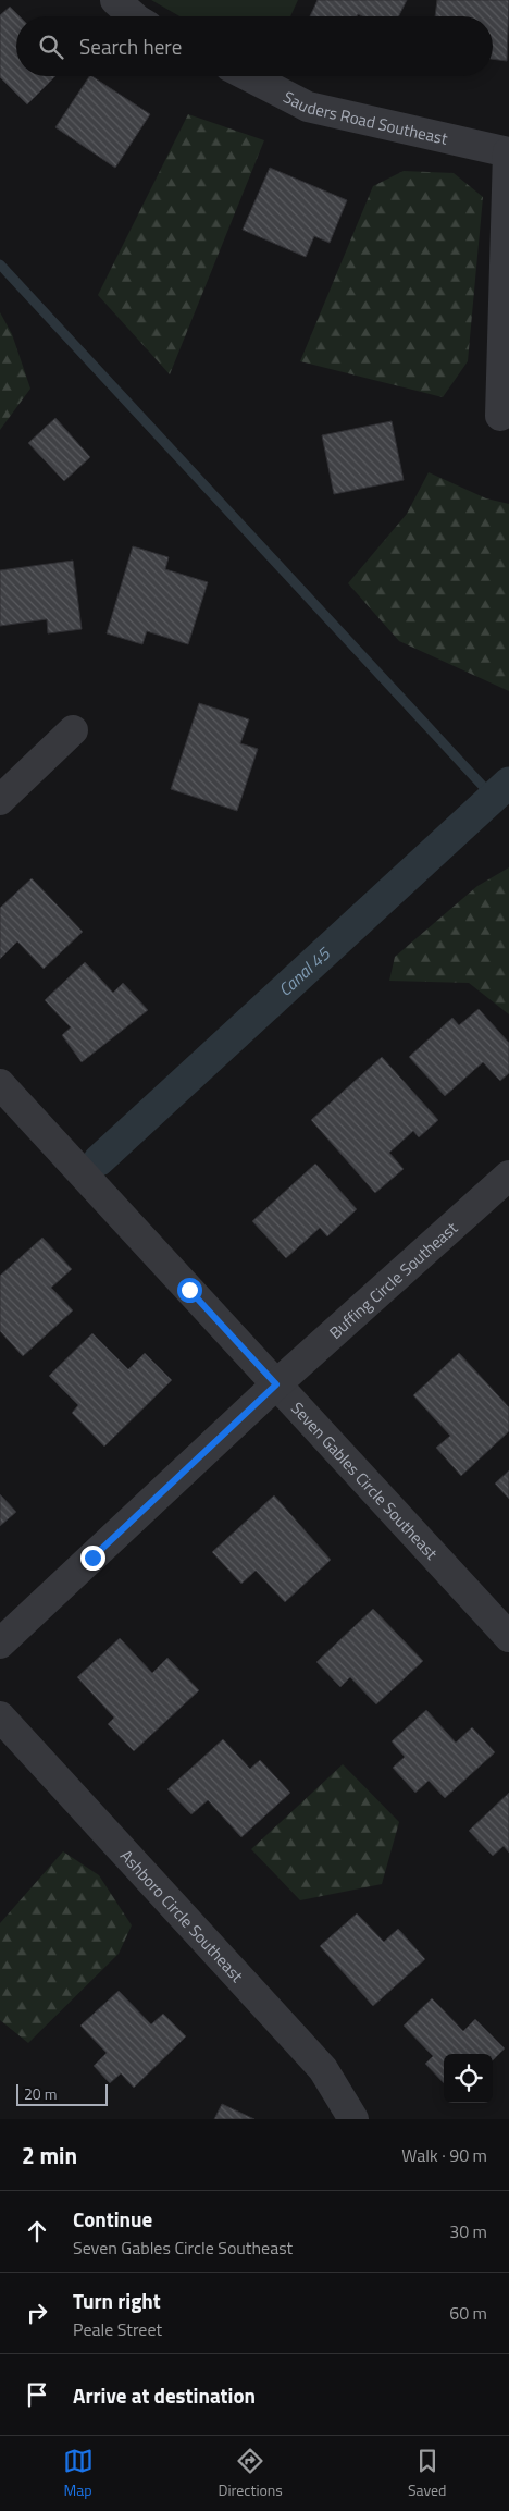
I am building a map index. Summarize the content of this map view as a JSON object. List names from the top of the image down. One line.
{"streets":{"street":["Sauders Road Southeast","Buffing Circle Southeast","Seven Gables Circle Southeast","Ashboro Circle Southeast"]},"crossings":[["Buffing Circle Southeast","Seven Gables Circle Southeast"]],"water":["Canal 45"],"scale_bar":"20 m","page":{"search":"Search here","scale":"20 m","heading":["2 min","Walk · 90 m"],"list":[["Continue","Seven Gables Circle Southeast","30 m"],["Turn right","Peale Street","60 m"],"Arrive at destination"],"nav":["Map","Directions","Saved"]}}
